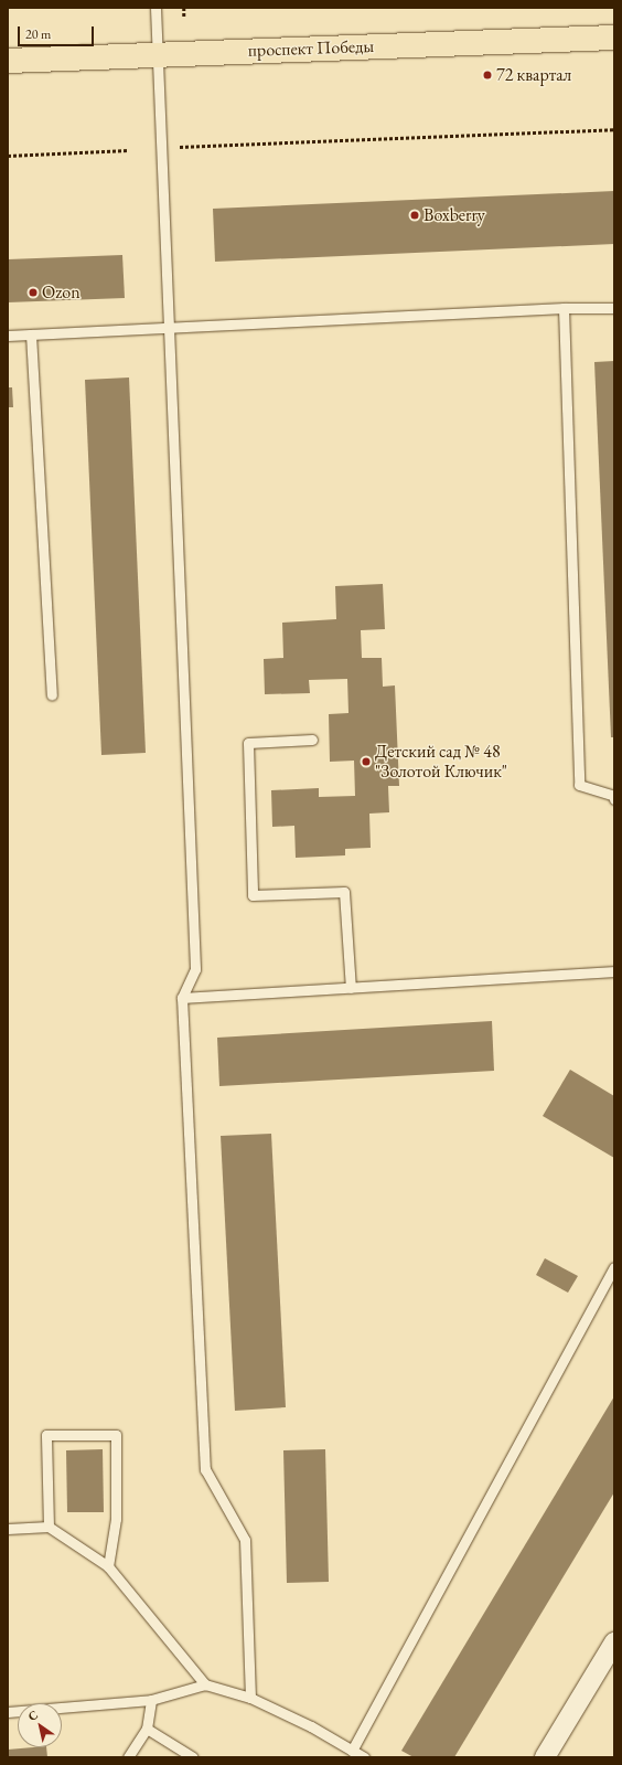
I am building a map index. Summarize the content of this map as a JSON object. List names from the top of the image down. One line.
{"streets":{"main road":["проспект Победы"]},"places":["72 квартал","Boxberry","Ozon","Детский сад № 48 \"Золотой Ключик\""],"scale_bar":"20 m","north":"top left"}
